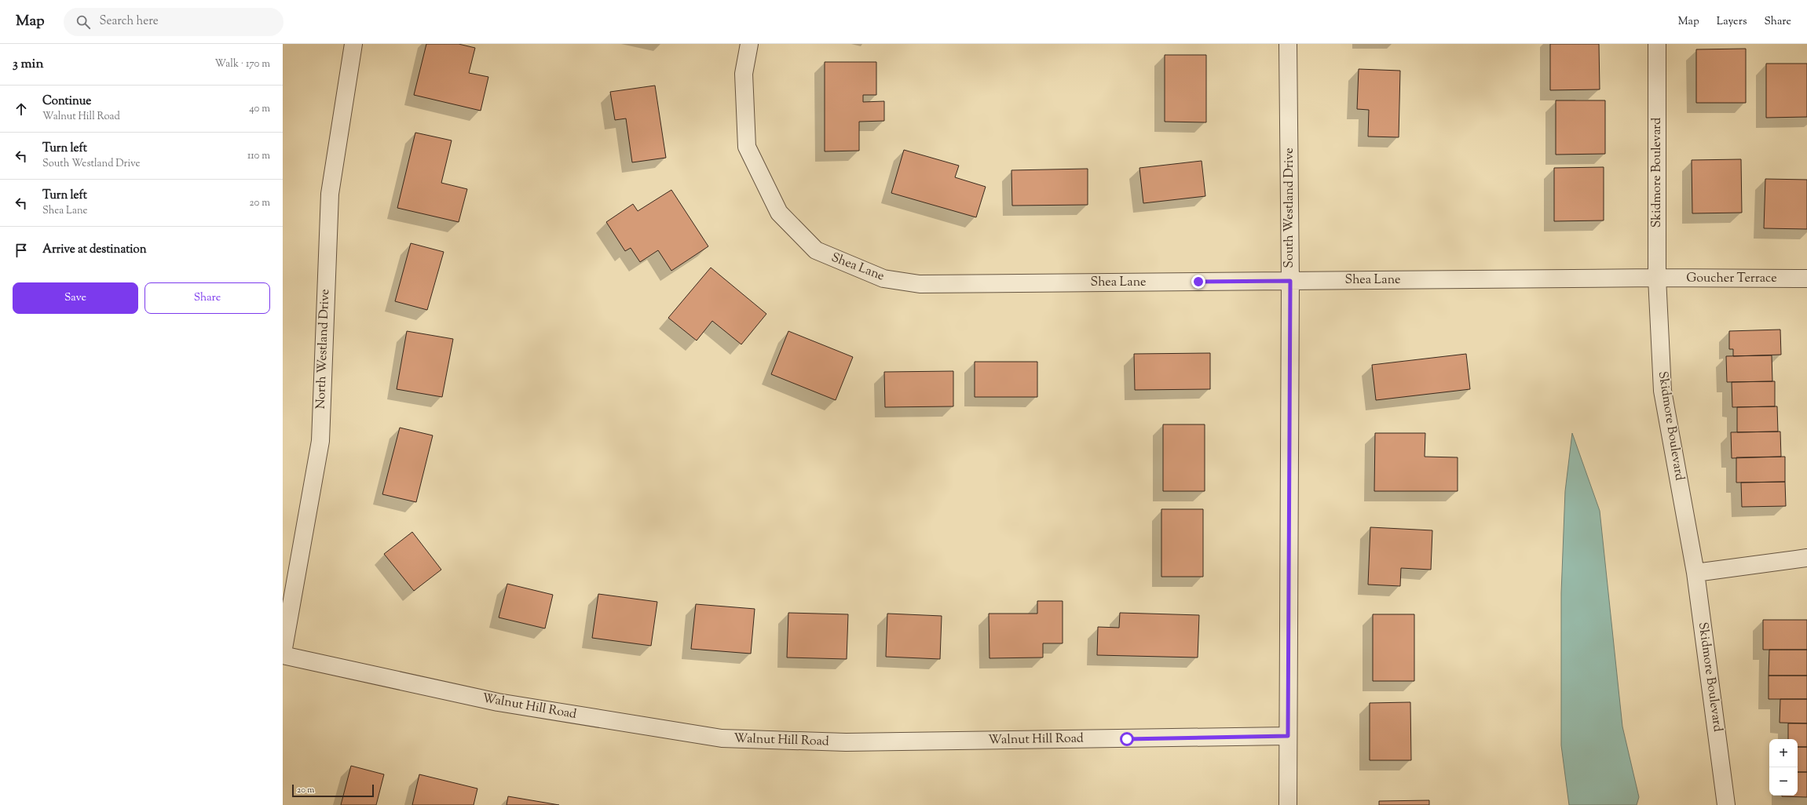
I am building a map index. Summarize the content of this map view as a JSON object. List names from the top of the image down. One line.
{"streets":{"street":["Skidmore Boulevard","South Westland Drive","Shea Lane","Goucher Terrace","North Westland Drive","Walnut Hill Road"]},"crossings":[["Skidmore Boulevard","Shea Lane"],["Skidmore Boulevard","Goucher Terrace"],["South Westland Drive","Shea Lane"],["South Westland Drive","Walnut Hill Road"],["Shea Lane","Goucher Terrace"]],"scale_bar":"20 m","page":{"header":"Map","search":"Search here","nav":["Map","Layers","Share"],"heading":["3 min","Walk · 170 m"],"list":[["Continue","Walnut Hill Road","40 m"],["Turn left","South Westland Drive","110 m"],["Turn left","Shea Lane","20 m"],"Arrive at destination"],"buttons":["Save","Share"],"map_buttons":["+","−"],"scale":"20 m"}}
